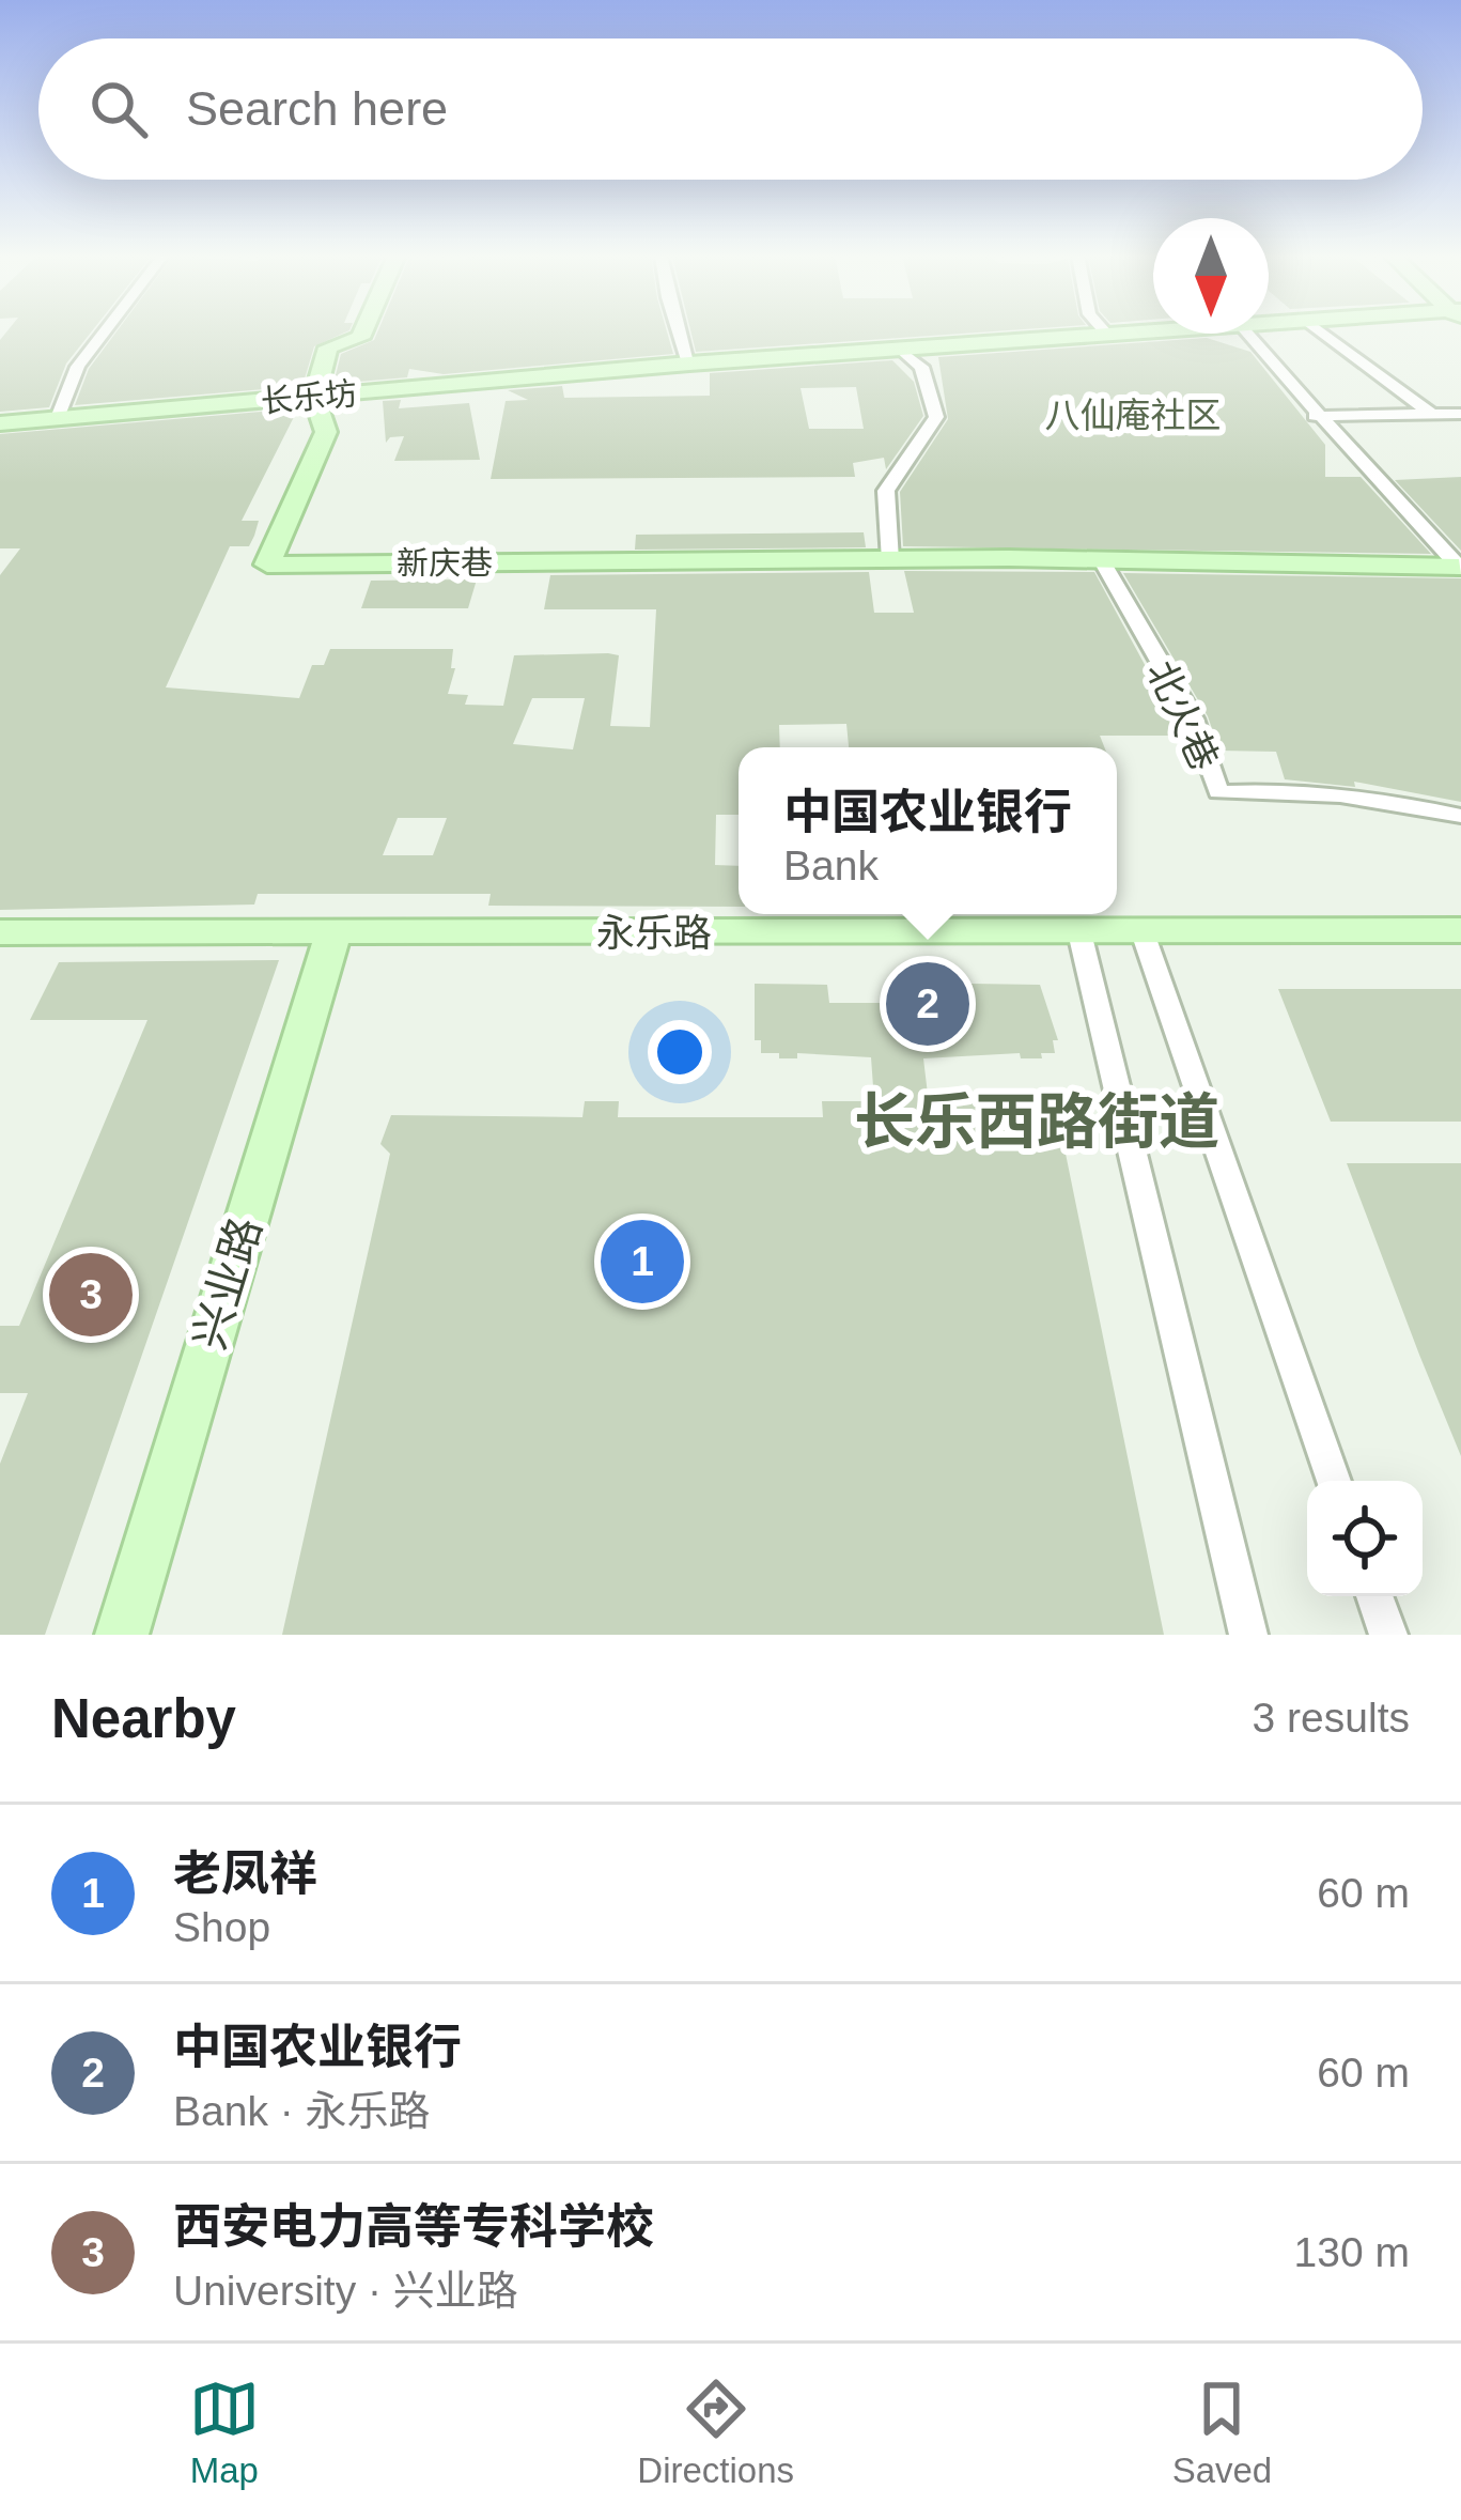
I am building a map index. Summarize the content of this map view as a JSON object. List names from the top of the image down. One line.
{"streets":{"street":["长乐坊","新庆巷","北火巷","永乐路","兴业路"]},"crossings":[["长乐坊","新庆巷"],["永乐路","兴业路"]],"districts":["八仙庵社区","长乐西路街道"],"north":"bottom","page":{"search":"Search here","popup":["中国农业银行","Bank"],"pins":["2","1","3"],"heading":["Nearby","3 results"],"list":[{"mark":"1","name":"老凤祥","note":"Shop","value":"60 m"},{"mark":"2","name":"中国农业银行","note":"Bank · 永乐路","value":"60 m"},{"mark":"3","name":"西安电力高等专科学校","note":"University · 兴业路","value":"130 m"}],"nav":["Map","Directions","Saved"]}}
